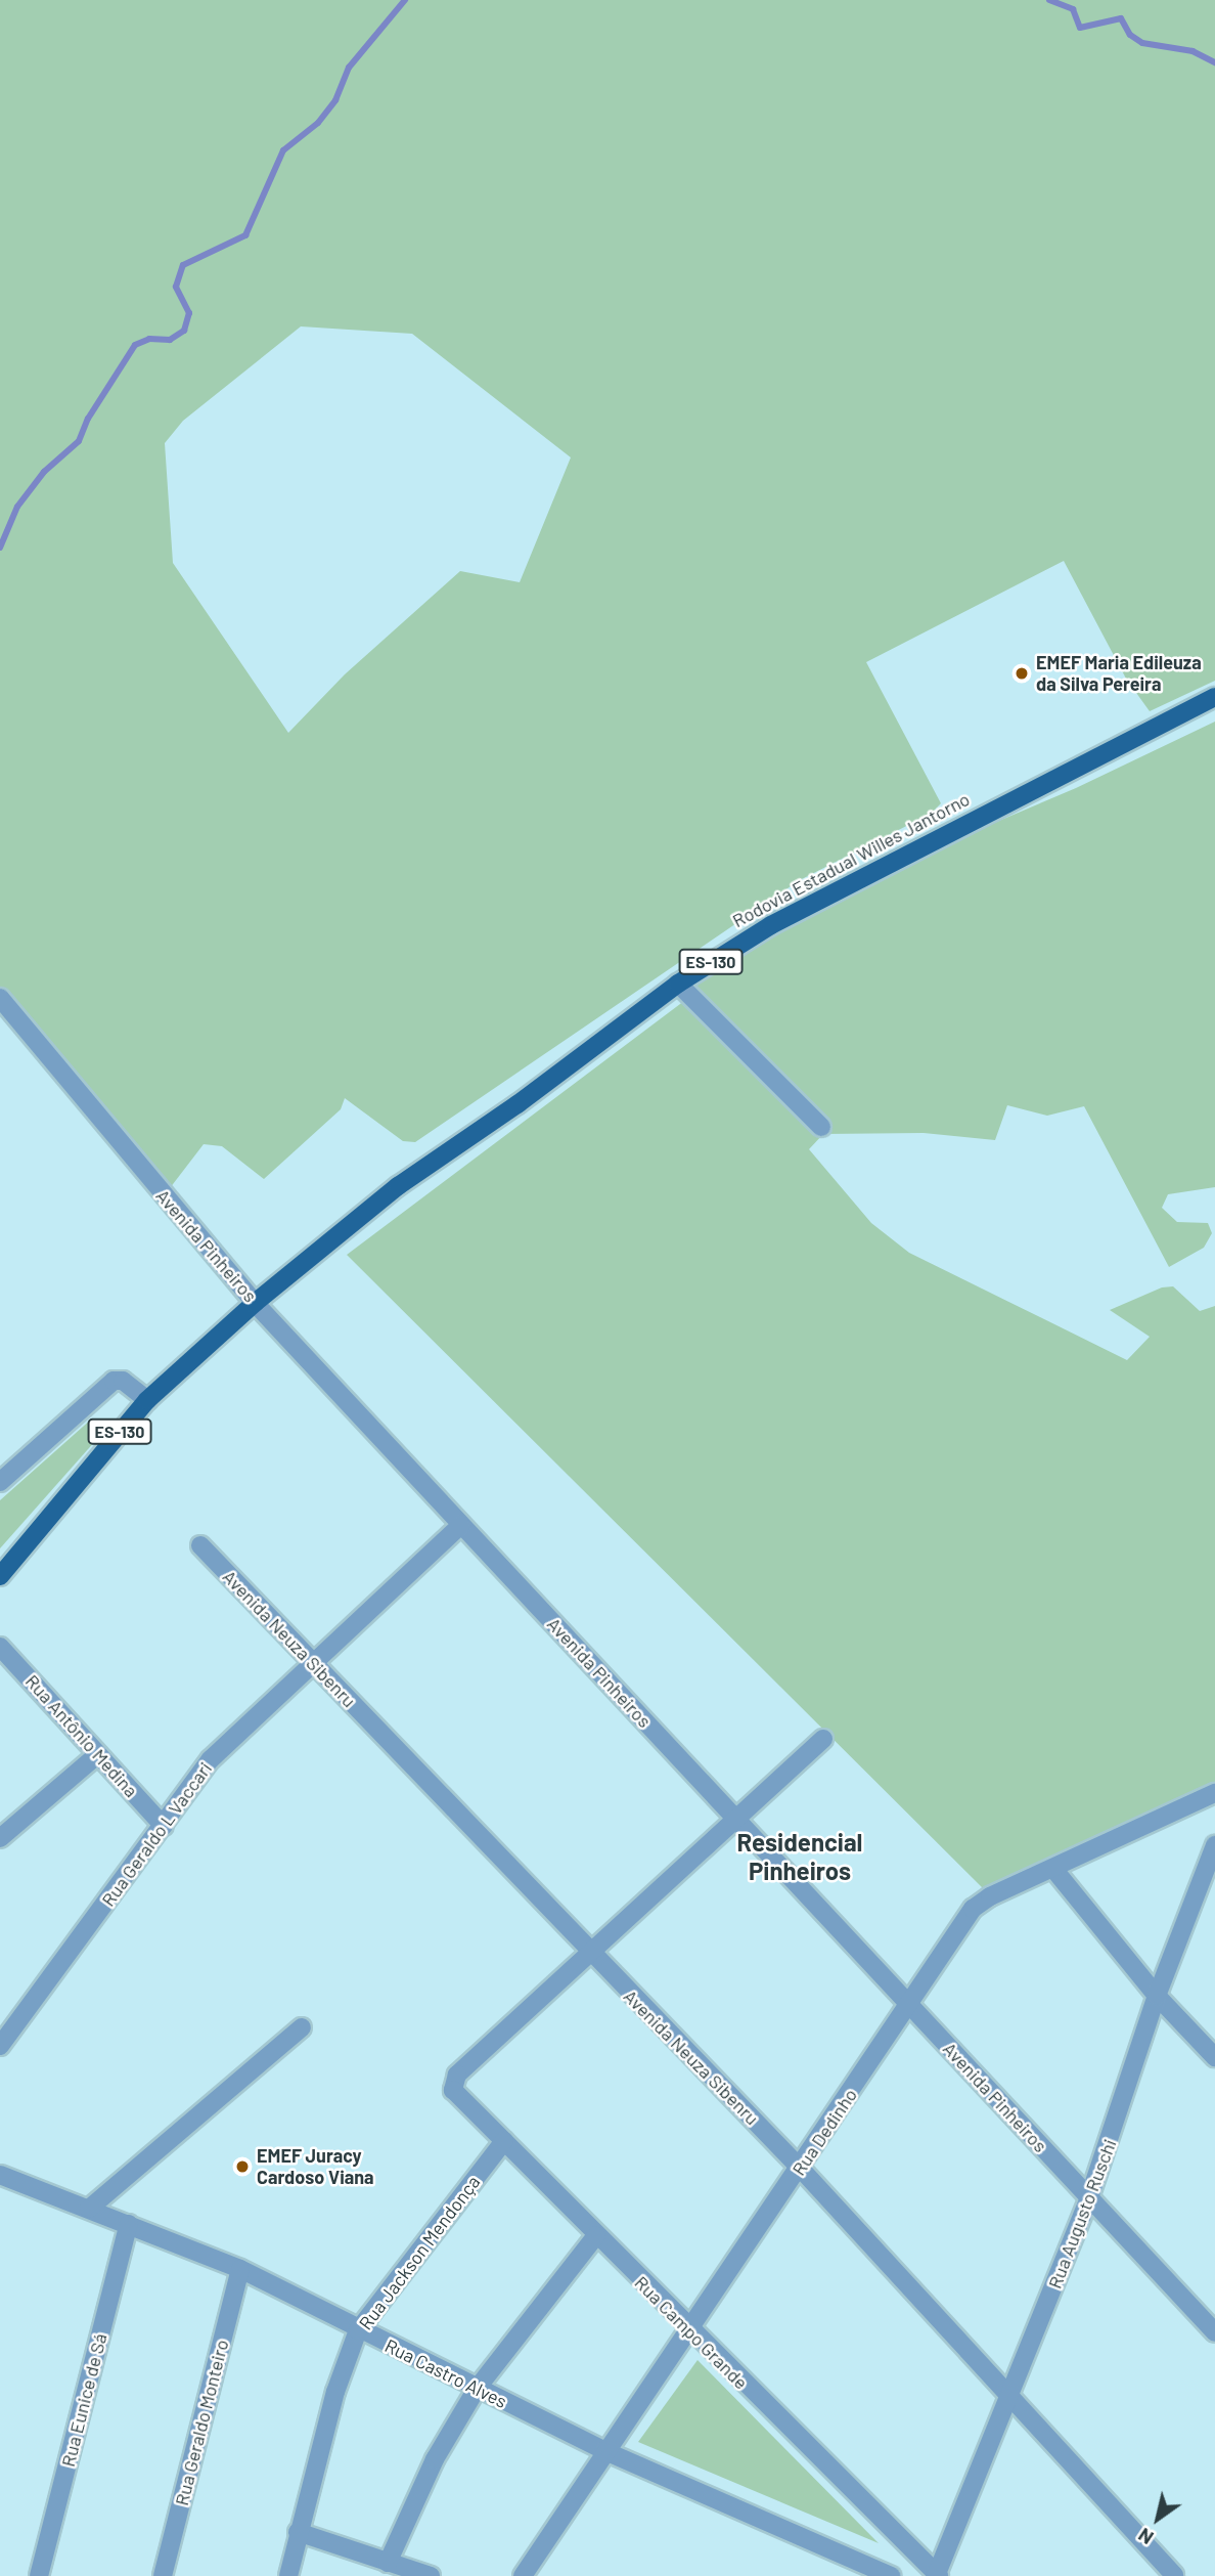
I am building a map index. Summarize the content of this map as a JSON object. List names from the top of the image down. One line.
{"streets":{"main road":["Rodovia Estadual Willes Jantorno","ES-130"],"street":["Avenida Pinheiros","Avenida Neuza Sibenru","Rua Antônio Medina","Rua Geraldo L Vaccari","Rua Dedinho","Rua Augusto Ruschi","Rua Jackson Mendonça","Rua Campo Grande","Rua Castro Alves","Rua Eunice de Sá","Rua Geraldo Monteiro"]},"crossings":[["Rodovia Estadual Willes Jantorno","ES-130"],["Rodovia Estadual Willes Jantorno","Avenida Pinheiros"],["ES-130","Avenida Pinheiros"],["Avenida Pinheiros","Rua Geraldo L Vaccari"],["Avenida Pinheiros","Rua Dedinho"],["Avenida Pinheiros","Rua Augusto Ruschi"],["Avenida Neuza Sibenru","Rua Geraldo L Vaccari"],["Avenida Neuza Sibenru","Rua Dedinho"],["Avenida Neuza Sibenru","Rua Augusto Ruschi"],["Avenida Neuza Sibenru","Rua Campo Grande"],["Rua Antônio Medina","Rua Geraldo L Vaccari"],["Rua Dedinho","Rua Campo Grande"],["Rua Dedinho","Rua Castro Alves"],["Rua Augusto Ruschi","Rua Campo Grande"],["Rua Jackson Mendonça","Rua Campo Grande"],["Rua Jackson Mendonça","Rua Castro Alves"],["Rua Castro Alves","Rua Eunice de Sá"],["Rua Castro Alves","Rua Geraldo Monteiro"]],"districts":["Residencial Pinheiros"],"places":["EMEF Maria Edileuza da Silva Pereira","EMEF Juracy Cardoso Viana"],"north":"bottom left"}
